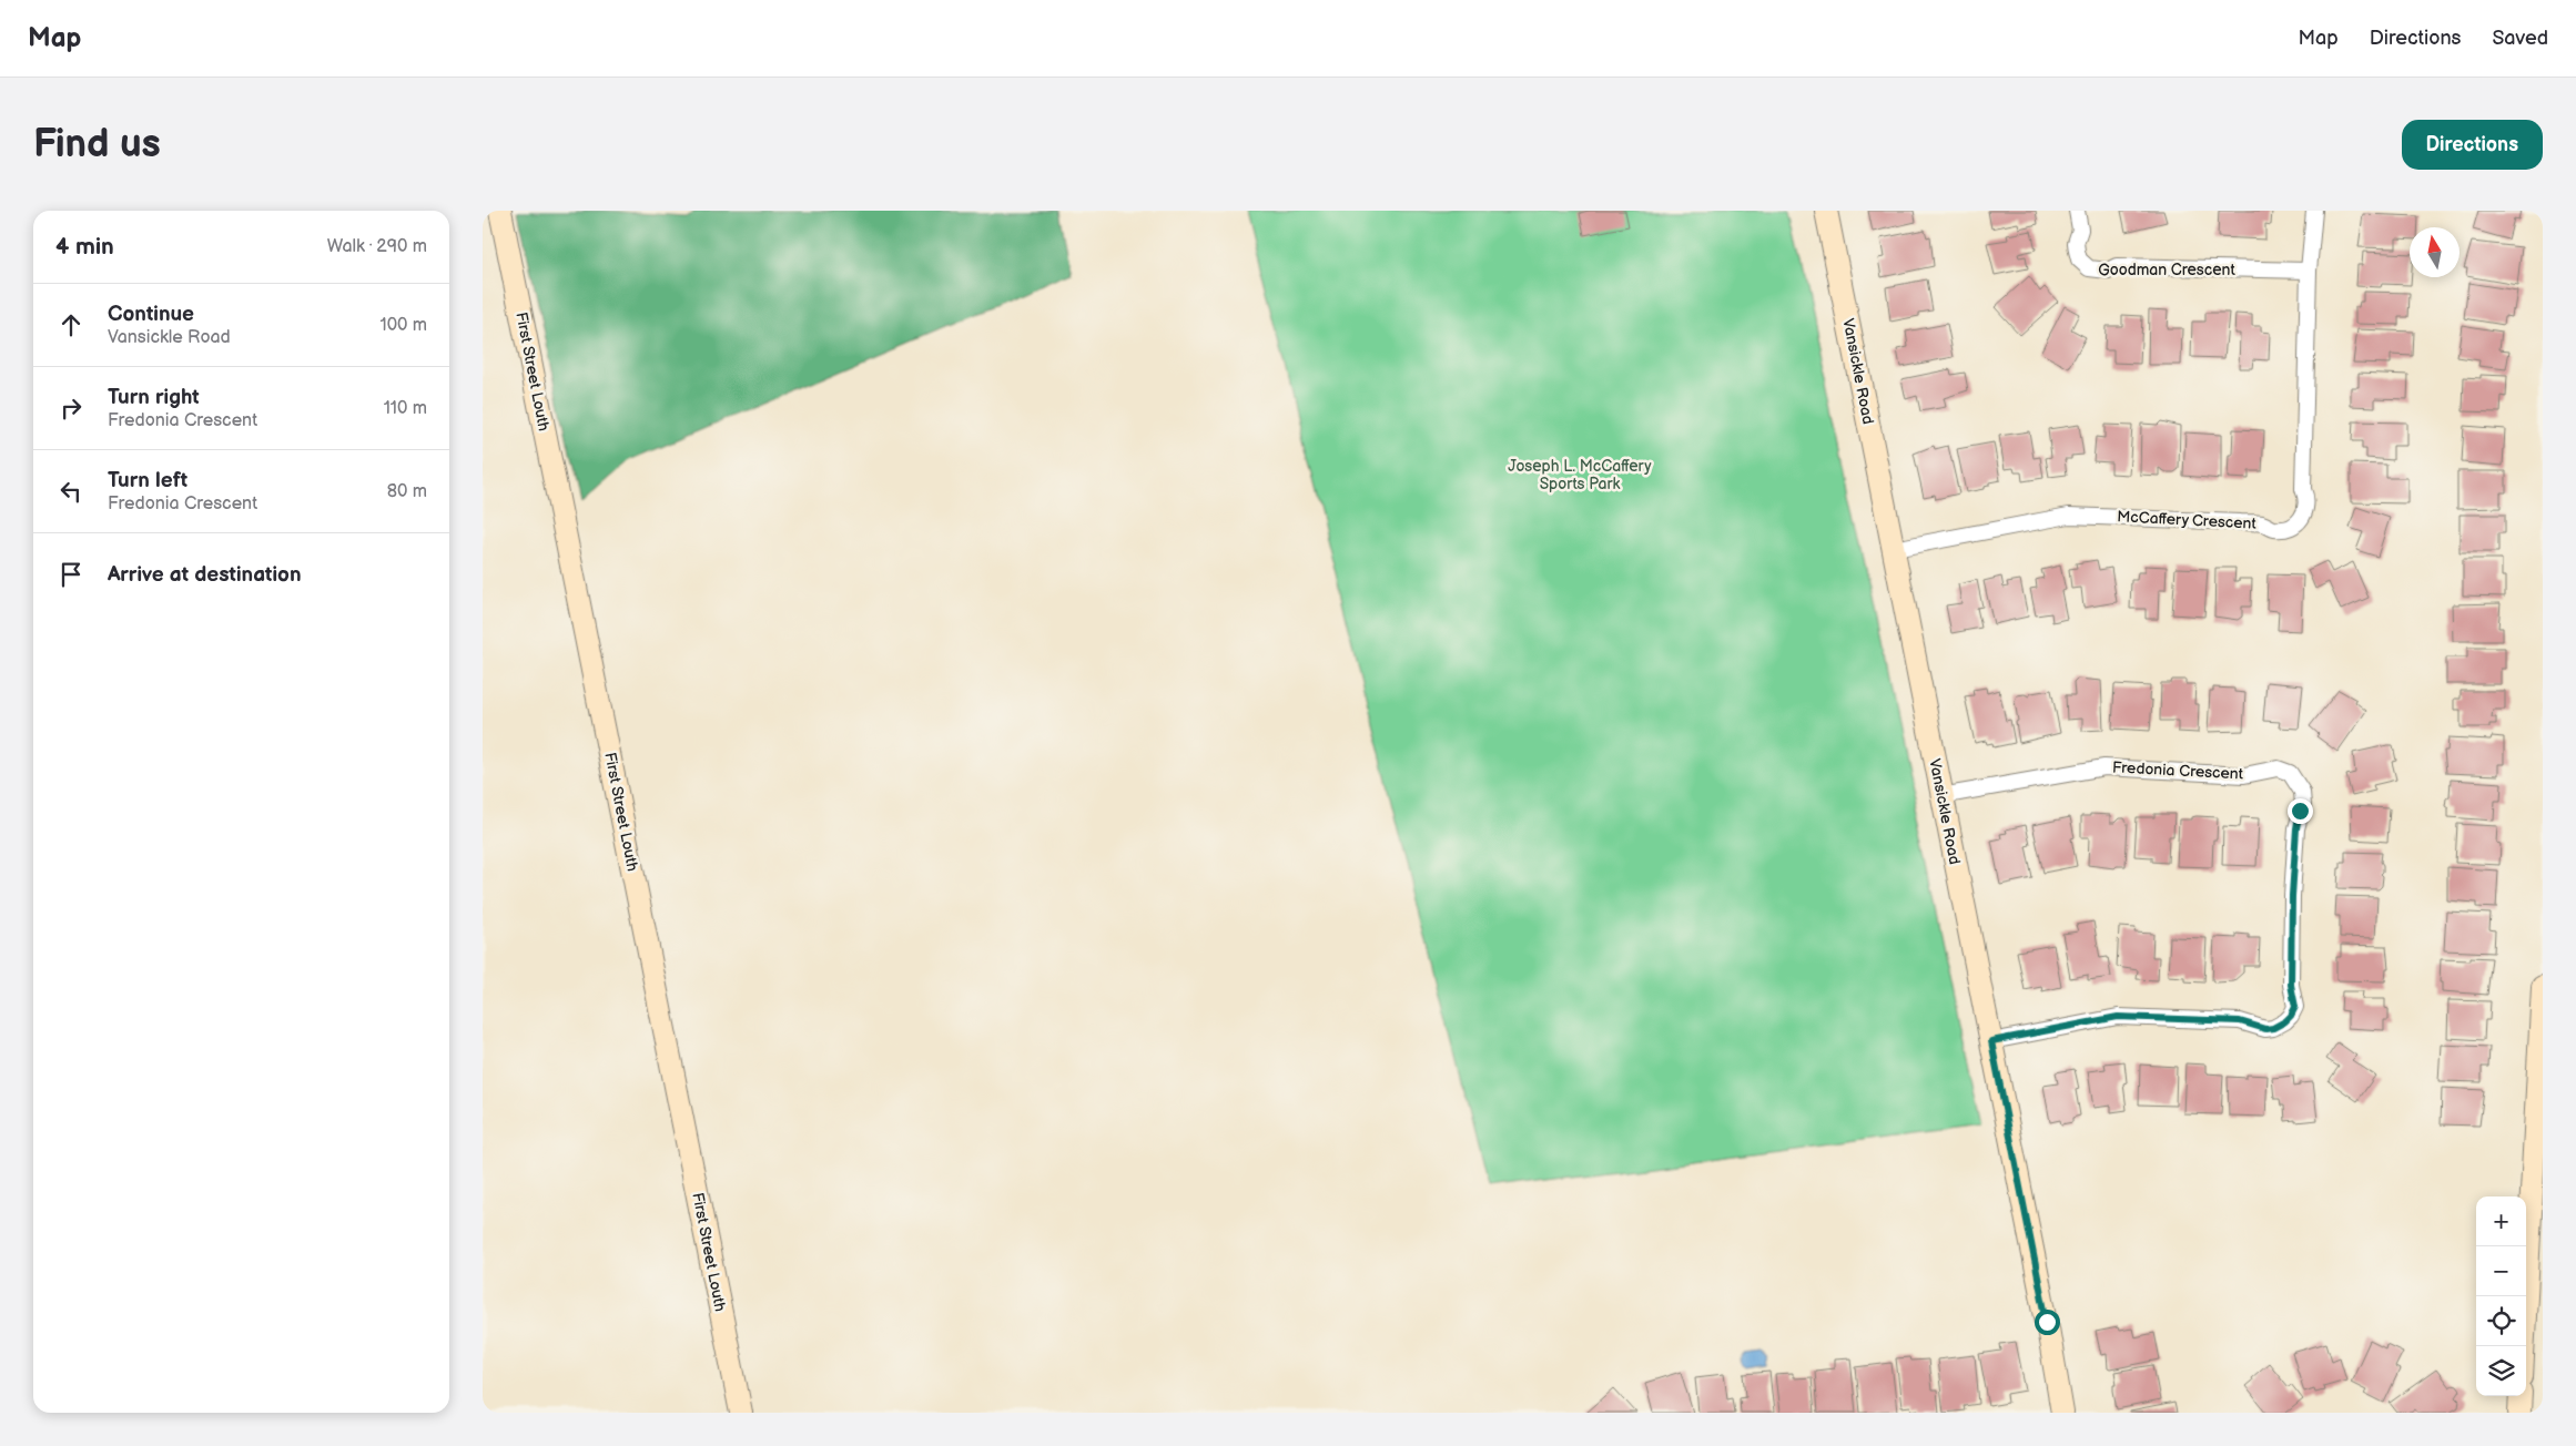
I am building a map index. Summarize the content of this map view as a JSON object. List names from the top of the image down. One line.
{"streets":{"street":["Goodman Crescent","First Street Louth","Vansickle Road","McCaffery Crescent","Fredonia Crescent"]},"crossings":[["Goodman Crescent","McCaffery Crescent"],["Vansickle Road","McCaffery Crescent"],["Vansickle Road","Fredonia Crescent"]],"parks":["Joseph L. McCaffery Sports Park"],"north":"top","page":{"header":"Map","nav":["Map","Directions","Saved"],"buttons":"Directions","title":"Find us","heading":["4 min","Walk · 290 m"],"list":[["Continue","Vansickle Road","100 m"],["Turn right","Fredonia Crescent","110 m"],["Turn left","Fredonia Crescent","80 m"],"Arrive at destination"],"map_buttons":["+","−"]}}
